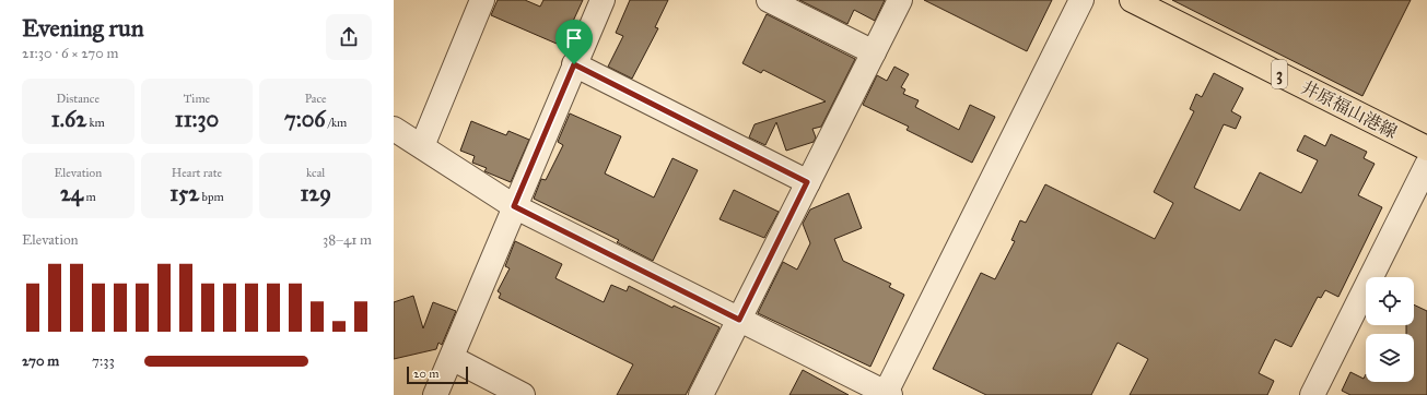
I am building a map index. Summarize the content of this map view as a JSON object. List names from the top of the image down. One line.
{"streets":{"main road":["3","井原福山港線"]},"scale_bar":"20 m","page":{"heading":["Evening run","21:30 · 6 × 270 m"],"stats":[["Distance","1.62 km"],["Time","11:30"],["Pace","7:06 /km"],["Elevation","24 m"],["Heart rate","152 bpm"],["kcal","129"]],"chart":["Elevation","38–41 m"],"list":[{"name":"270 m","note":"7:33"}],"scale":"20 m"}}
